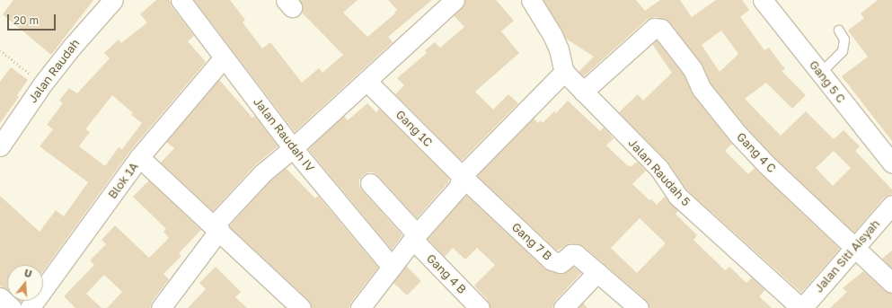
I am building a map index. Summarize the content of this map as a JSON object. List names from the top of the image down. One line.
{"streets":{"street":["Jalan Raudah","Gang 5 C","Gang 1C","Jalan Raudah IV","Gang 4 C","Jalan Raudah 5","Blok 1A","Gang 7 B","Jalan Siti Aisyah","Gang 4 B"]},"crossings":[["Gang 1C","Gang 7 B"],["Jalan Raudah IV","Blok 1A"],["Gang 4 C","Jalan Raudah 5"],["Gang 4 C","Jalan Siti Aisyah"],["Jalan Raudah 5","Jalan Siti Aisyah"]],"scale_bar":"20 m","north":"top"}
